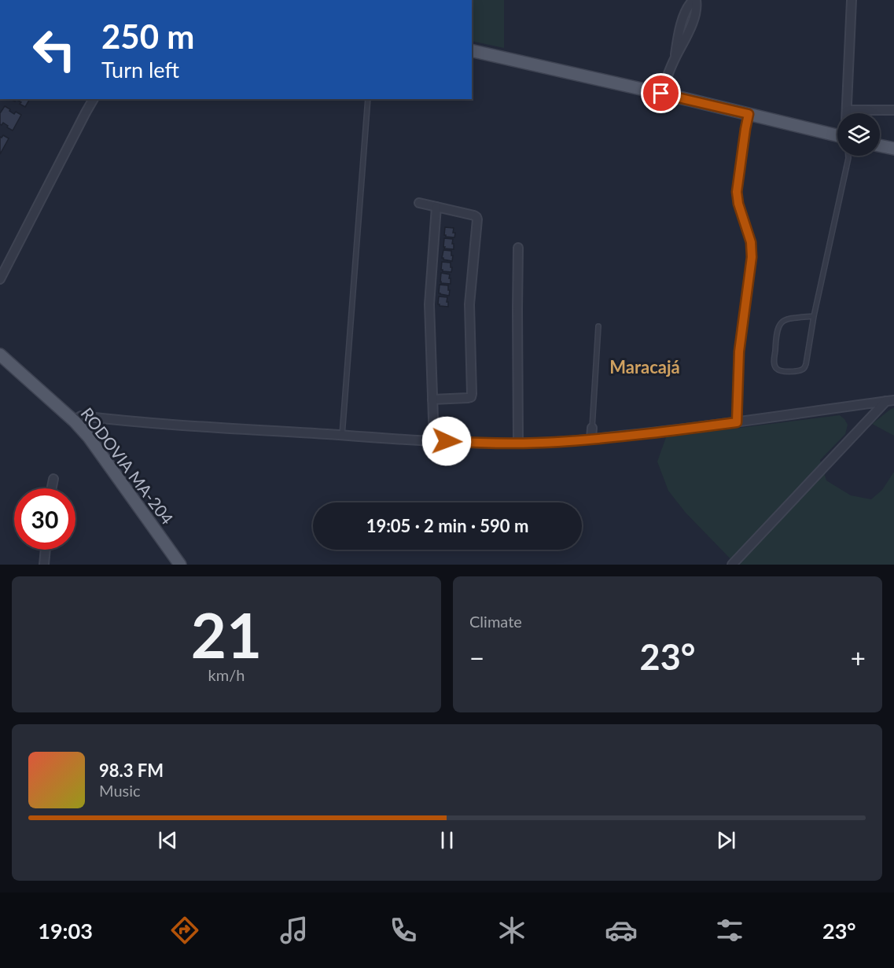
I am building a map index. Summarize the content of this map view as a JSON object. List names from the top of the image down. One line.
{"streets":{"main road":["RODOVIA MA-204"]},"districts":["Maracajá"],"page":{"turn":["250 m","Turn left"],"limit":"30","trip":"19:05 · 2 min · 590 m","tile":[["21","km/h"],"Climate"],"heat":["−","23°","+"],"song":["98.3 FM","Music"],"tabs":["19:03","23°"]}}
